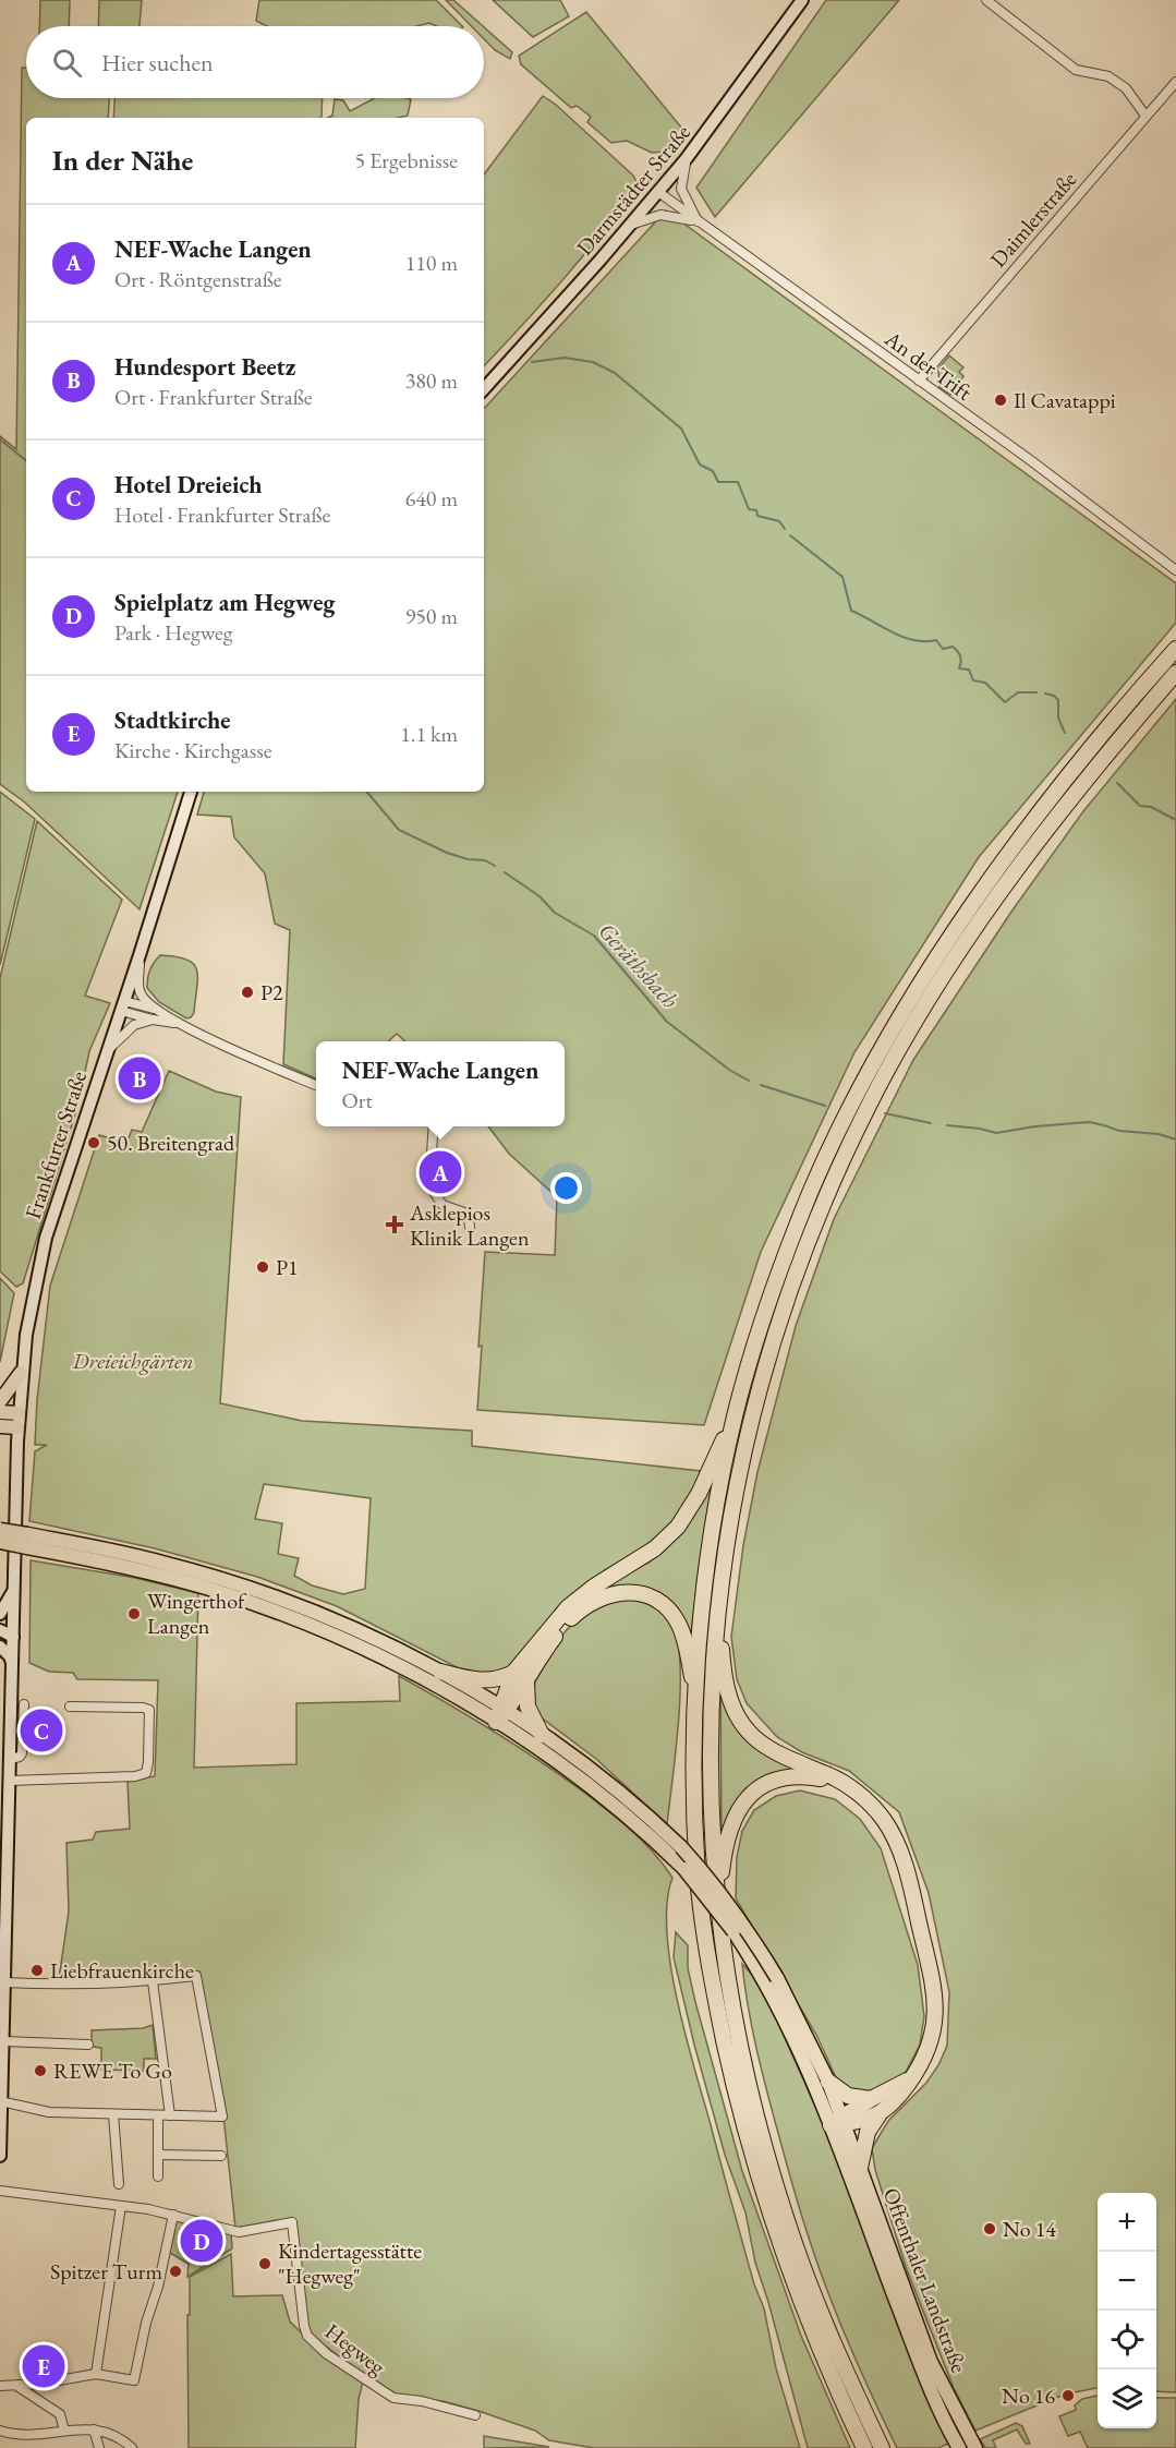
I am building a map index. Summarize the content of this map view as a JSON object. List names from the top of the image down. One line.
{"streets":{"main road":["Darmstädter Straße","Frankfurter Straße","Offenthaler Landstraße"],"street":["Daimlerstraße","An der Trift","Hegweg"]},"crossings":[["Darmstädter Straße","An der Trift"],["Daimlerstraße","An der Trift"]],"water":["Geräthsbach"],"parks":["Dreieichgärten"],"places":{"other":["Il Cavatappi","P2","50. Breitengrad","P1","Wingerthof Langen","Liebfrauenkirche","REWE To Go","No 14","Kindertagesstätte \"Hegweg\"","Spitzer Turm","No 16"],"health":["Asklepios Klinik Langen"]},"page":{"search":"Hier suchen","heading":["In der Nähe","5 Ergebnisse"],"list":[{"mark":"A","name":"NEF-Wache Langen","note":"Ort · Röntgenstraße","value":"110 m"},{"mark":"B","name":"Hundesport Beetz","note":"Ort · Frankfurter Straße","value":"380 m"},{"mark":"C","name":"Hotel Dreieich","note":"Hotel · Frankfurter Straße","value":"640 m"},{"mark":"D","name":"Spielplatz am Hegweg","note":"Park · Hegweg","value":"950 m"},{"mark":"E","name":"Stadtkirche","note":"Kirche · Kirchgasse","value":"1.1 km"}],"popup":["NEF-Wache Langen","Ort"],"pins":["B","A","C","D","E"],"map_buttons":["+","−"]}}
